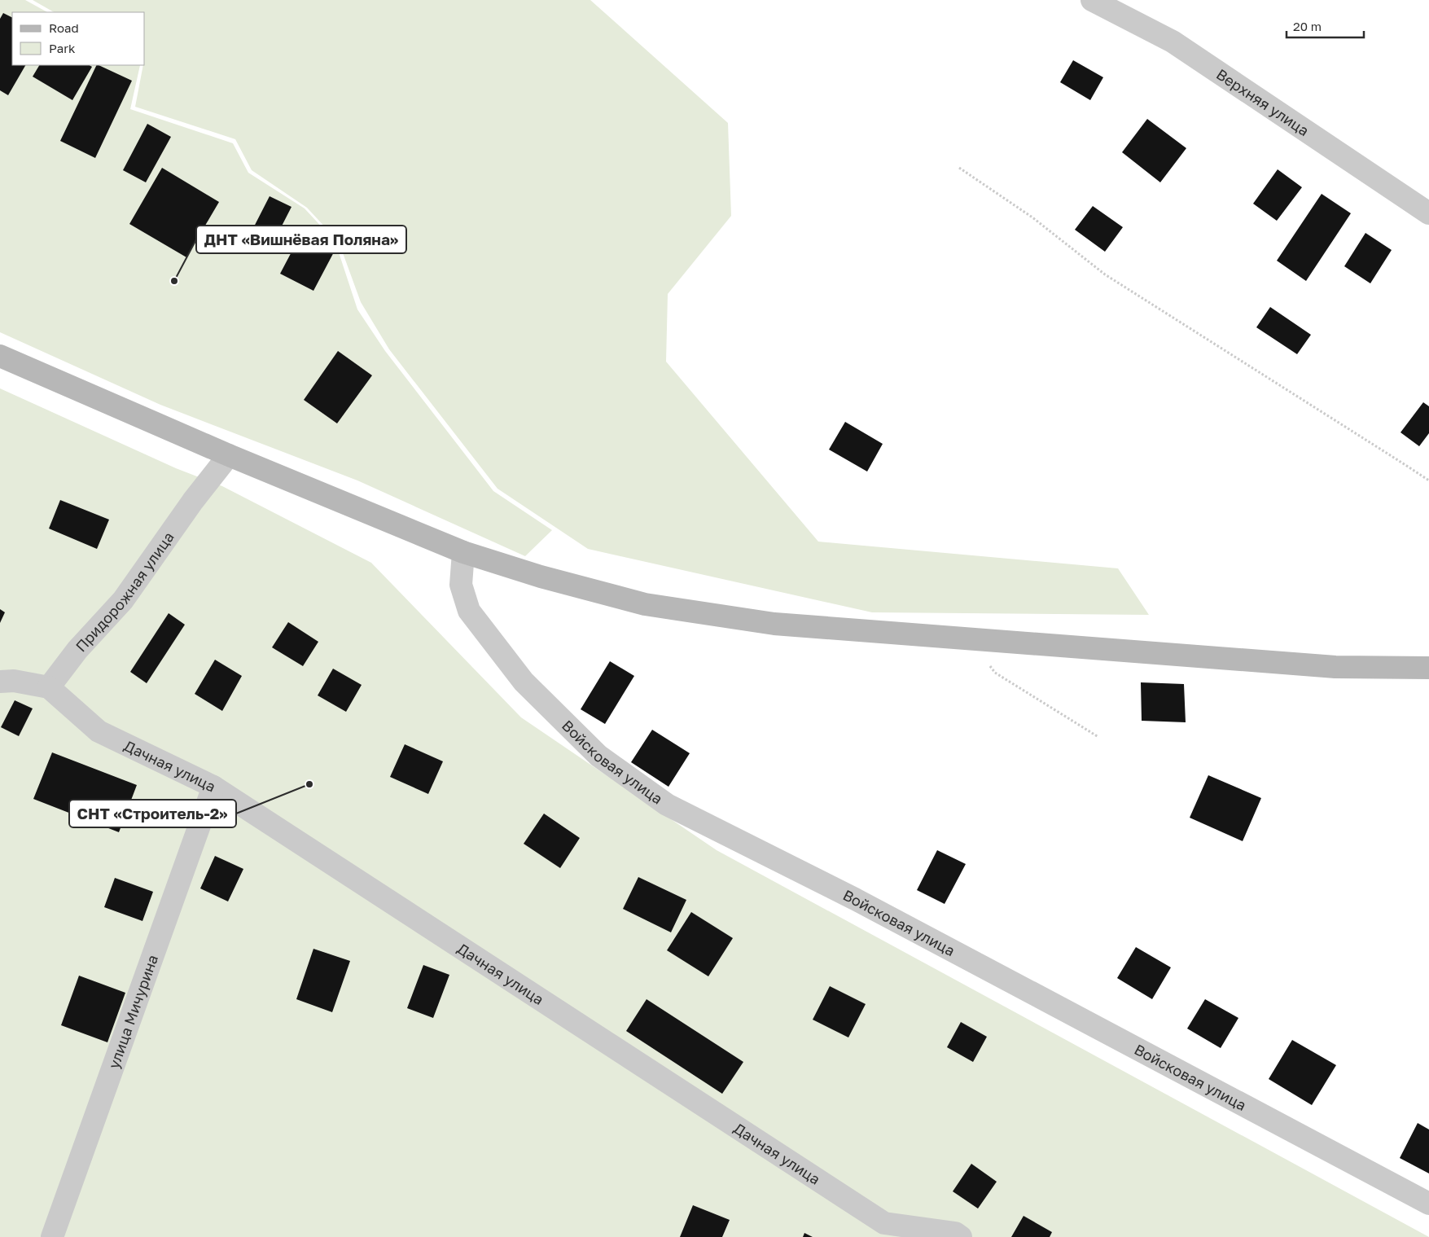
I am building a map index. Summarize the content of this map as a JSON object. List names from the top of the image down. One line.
{"streets":{"street":["Верхняя улица","Придорожная улица","Войсковая улица","Дачная улица","улица Мичурина"]},"crossings":[["Придорожная улица","Дачная улица"],["Дачная улица","улица Мичурина"]],"places":["ДНТ «Вишнёвая Поляна»","СНТ «Строитель-2»"],"legend":["Road","Park"],"scale_bar":"20 m"}
